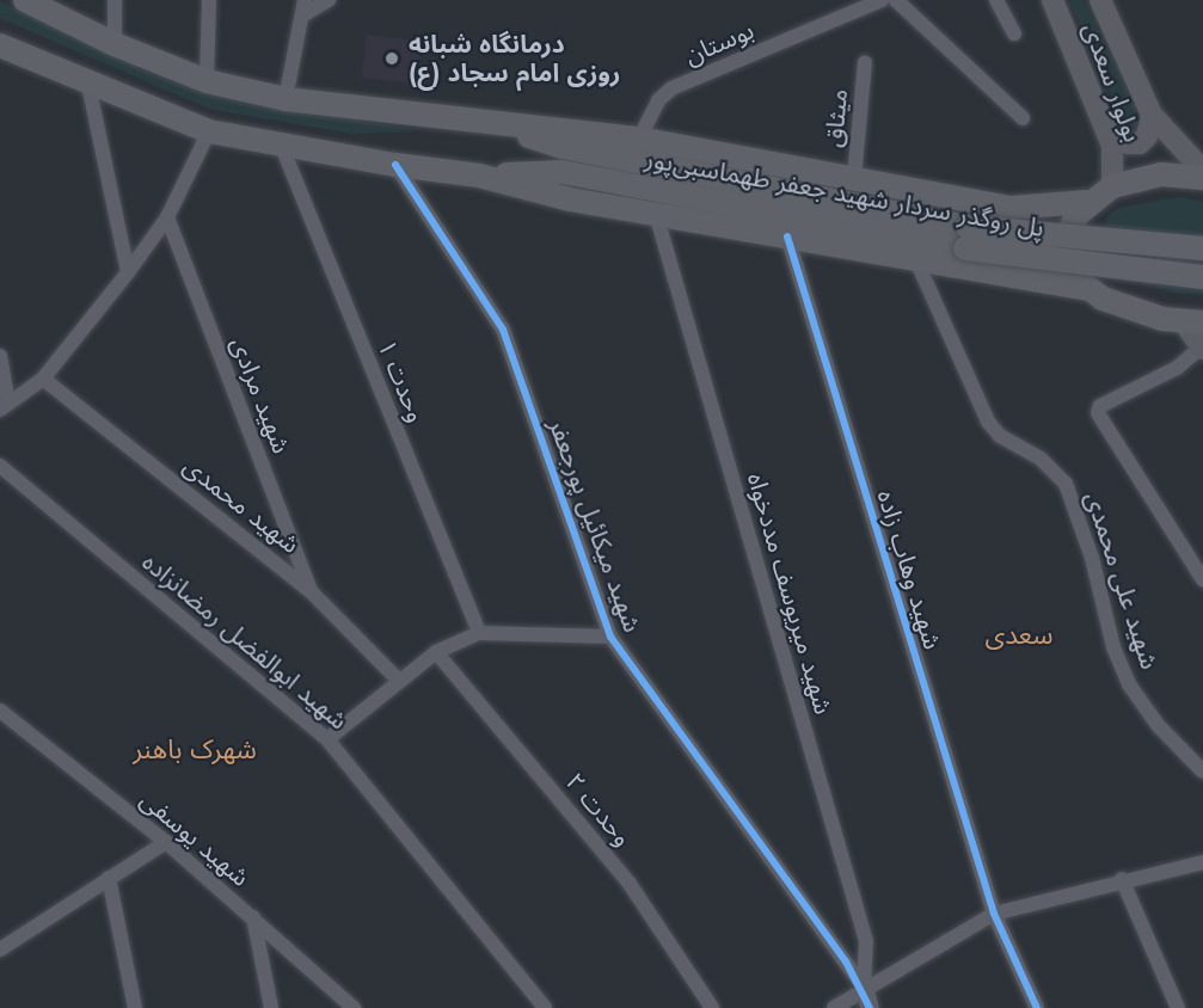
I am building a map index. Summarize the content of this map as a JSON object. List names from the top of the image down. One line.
{"streets":{"main road":["بولوار سعدی","پل روگذر سردار شهید جعفر طهماسبی‌پور"],"street":["بوستان","میثاق","وحدت ۱","شهید مرادی","شهید محمدی","شهید میکائیل پورجعفر","شهید وهاب زاده","شهید علی محمدی","شهید میریوسف مددخواه","شهید ابوالفضل رمضانزاده","وحدت ۲","شهید یوسفی"]},"crossings":[["شهید مرادی","شهید محمدی"],["شهید میکائیل پورجعفر","شهید میریوسف مددخواه"]],"districts":["سعدی","شهرک باهنر"],"places":["درمانگاه شبانه روزی امام سجاد (ع)"]}
